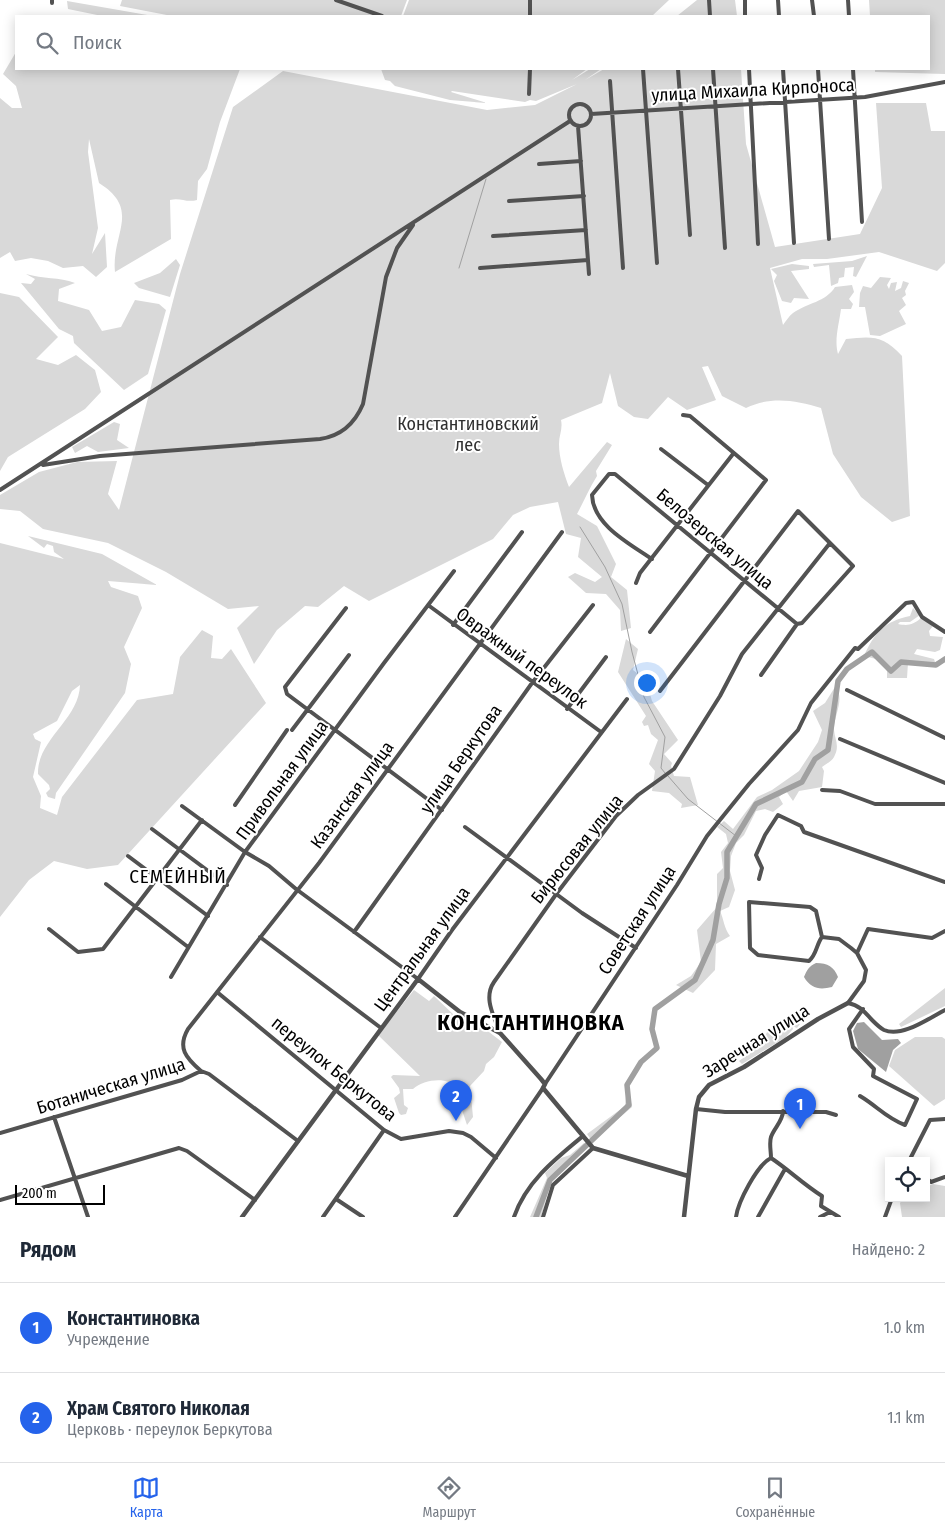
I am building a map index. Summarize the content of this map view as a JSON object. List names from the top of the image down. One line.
{"streets":{"street":["улица Михаила Кирпоноса","Белозерская улица","Овражный переулок","улица Беркутова","Привольная улица","Казанская улица","Бирюсовая улица","Советская улица","Центральная улица","Заречная улица","переулок Беркутова","Ботаническая улица"]},"crossings":[["Белозерская улица","Бирюсовая улица"],["Овражный переулок","улица Беркутова"],["Овражный переулок","Привольная улица"],["Овражный переулок","Казанская улица"],["Овражный переулок","Центральная улица"],["улица Беркутова","Привольная улица"],["Привольная улица","Казанская улица"],["Привольная улица","Бирюсовая улица"],["Привольная улица","Центральная улица"],["Казанская улица","переулок Беркутова"],["Казанская улица","Ботаническая улица"],["Советская улица","переулок Беркутова"],["Центральная улица","переулок Беркутова"],["Центральная улица","Ботаническая улица"]],"districts":["СЕМЕЙНЫЙ","КОНСТАНТИНОВКА"],"parks":["Константиновский лес"],"scale_bar":"200 m","page":{"search":"Поиск","pins":["2","1"],"scale":"200 m","heading":["Рядом","Найдено: 2"],"list":[{"mark":"1","name":"Константиновка","note":"Учреждение","value":"1.0 km"},{"mark":"2","name":"Храм Святого Николая","note":"Церковь · переулок Беркутова","value":"1.1 km"}],"nav":["Карта","Маршрут","Сохранённые"]}}
